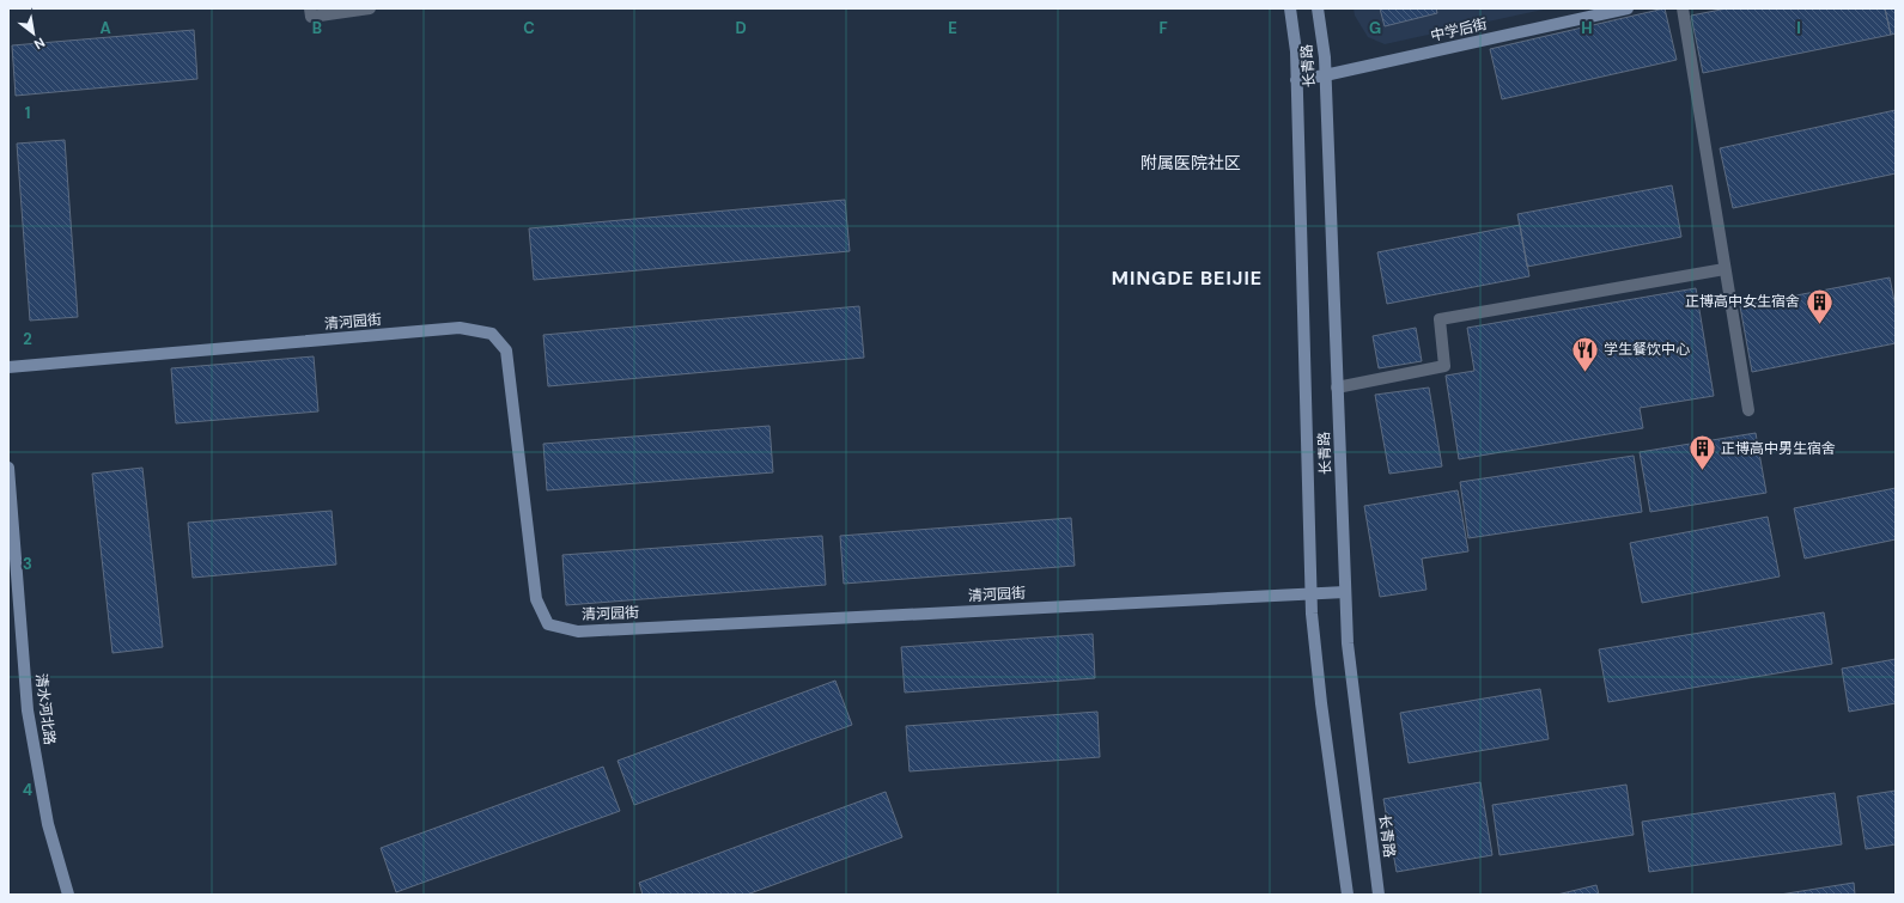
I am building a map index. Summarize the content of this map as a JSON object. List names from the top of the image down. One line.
{"streets":{"street":["中学后街","长青路","清河园街","清水河北路"]},"crossings":[["中学后街","长青路"],["长青路","清河园街"]],"districts":["附属医院社区","MINGDE BEIJIE"],"places":{"building":["正博高中女生宿舍","正博高中男生宿舍"],"restaurant":["学生餐饮中心"]},"north":"bottom right","grid":{"columns":["A","B","C","D","E","F","G","H","I"],"rows":["1","2","3","4"]}}
